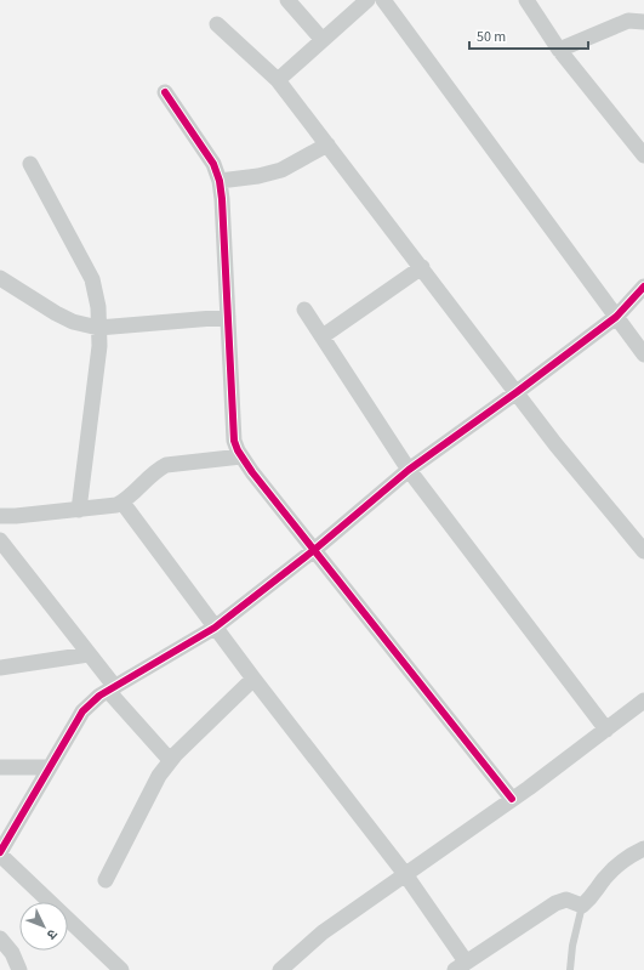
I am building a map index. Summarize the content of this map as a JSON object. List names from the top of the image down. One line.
{"scale_bar":"50 m","north":"bottom right"}
